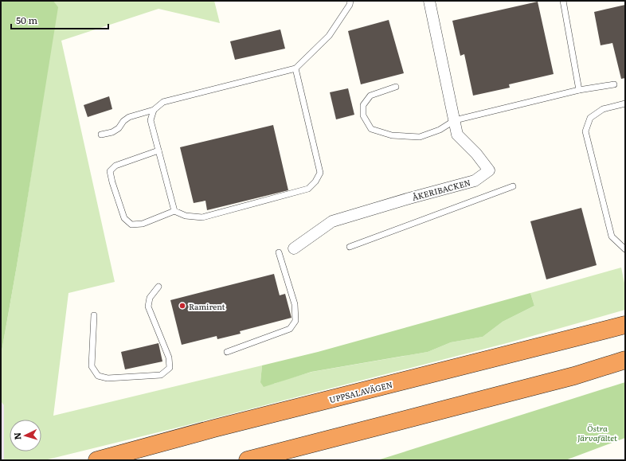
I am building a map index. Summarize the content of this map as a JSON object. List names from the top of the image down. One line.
{"streets":{"highway":["UPPSALAVÄGEN"],"street":["ÅKERIBACKEN"]},"parks":["Östra Järvafältet"],"places":["Ramirent"],"scale_bar":"50 m","north":"left"}
